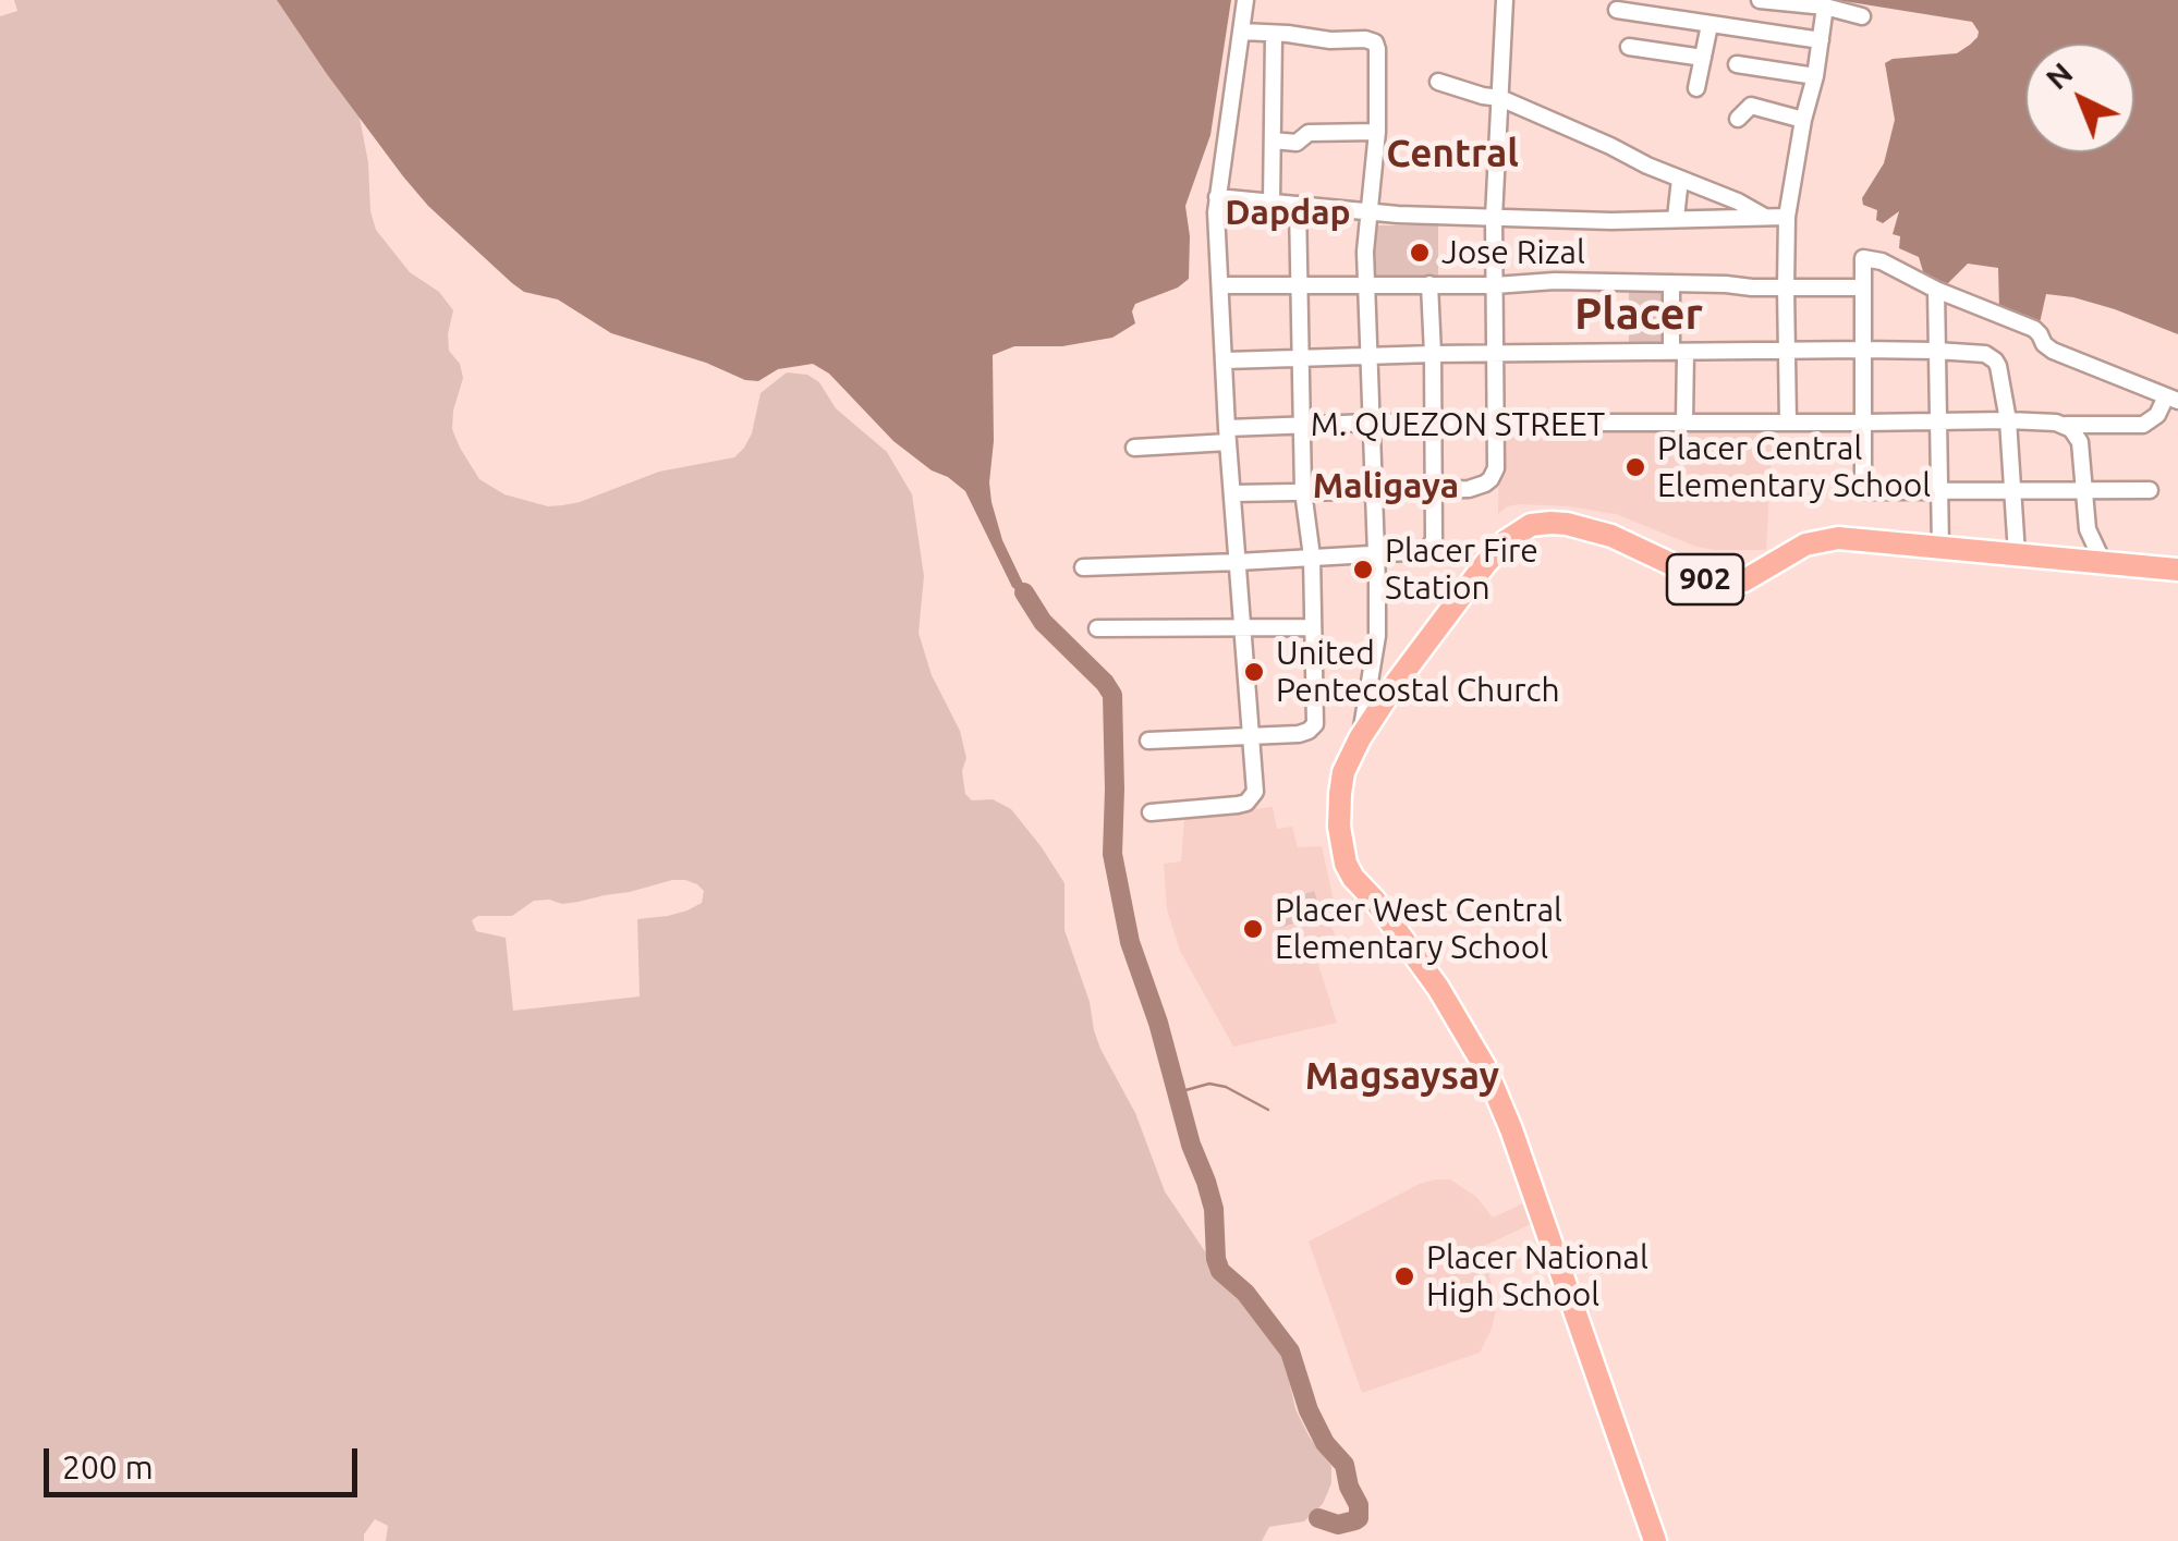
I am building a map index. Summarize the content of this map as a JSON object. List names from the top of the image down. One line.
{"streets":{"highway":["902"],"street":["M. QUEZON STREET"]},"districts":["Central","Dapdap","Placer","Maligaya","Magsaysay"],"places":["Jose Rizal","Placer Central Elementary School","Placer Fire Station","United Pentecostal Church","Placer West Central Elementary School","Placer National High School"],"scale_bar":"200 m","north":"top left"}
